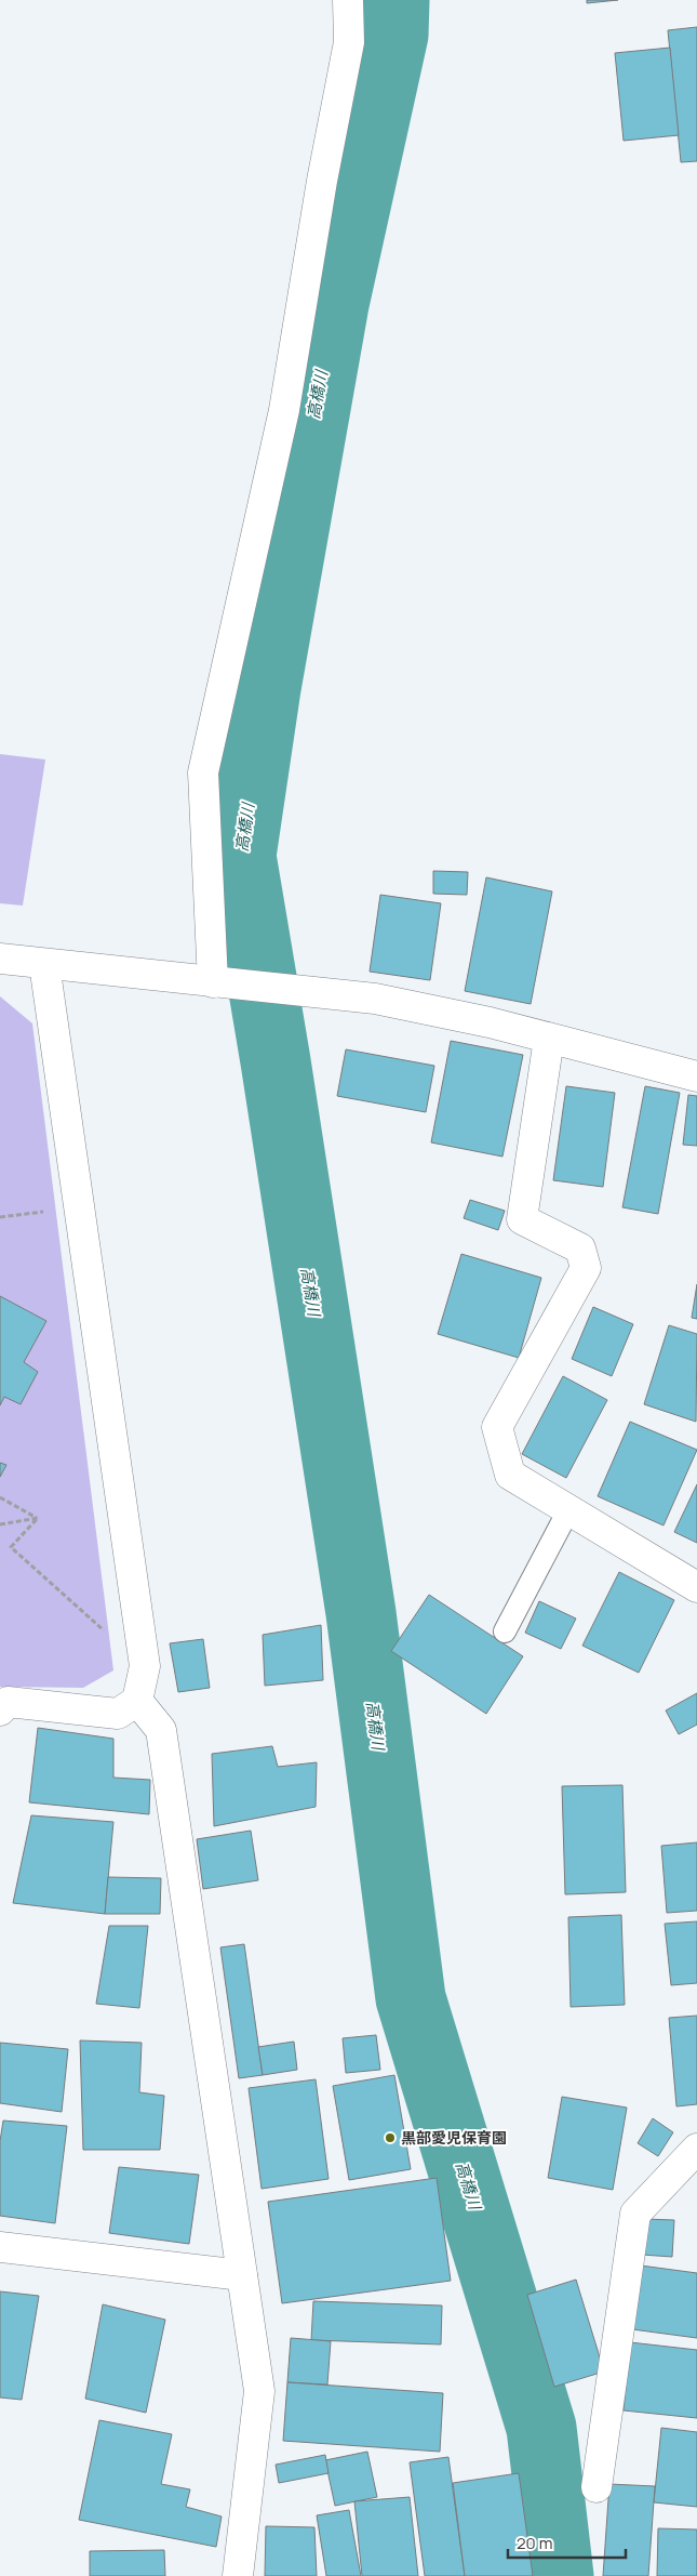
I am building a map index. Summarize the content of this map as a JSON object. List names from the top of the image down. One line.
{"water":["高橋川"],"places":["黒部愛児保育園"],"scale_bar":"20 m"}
